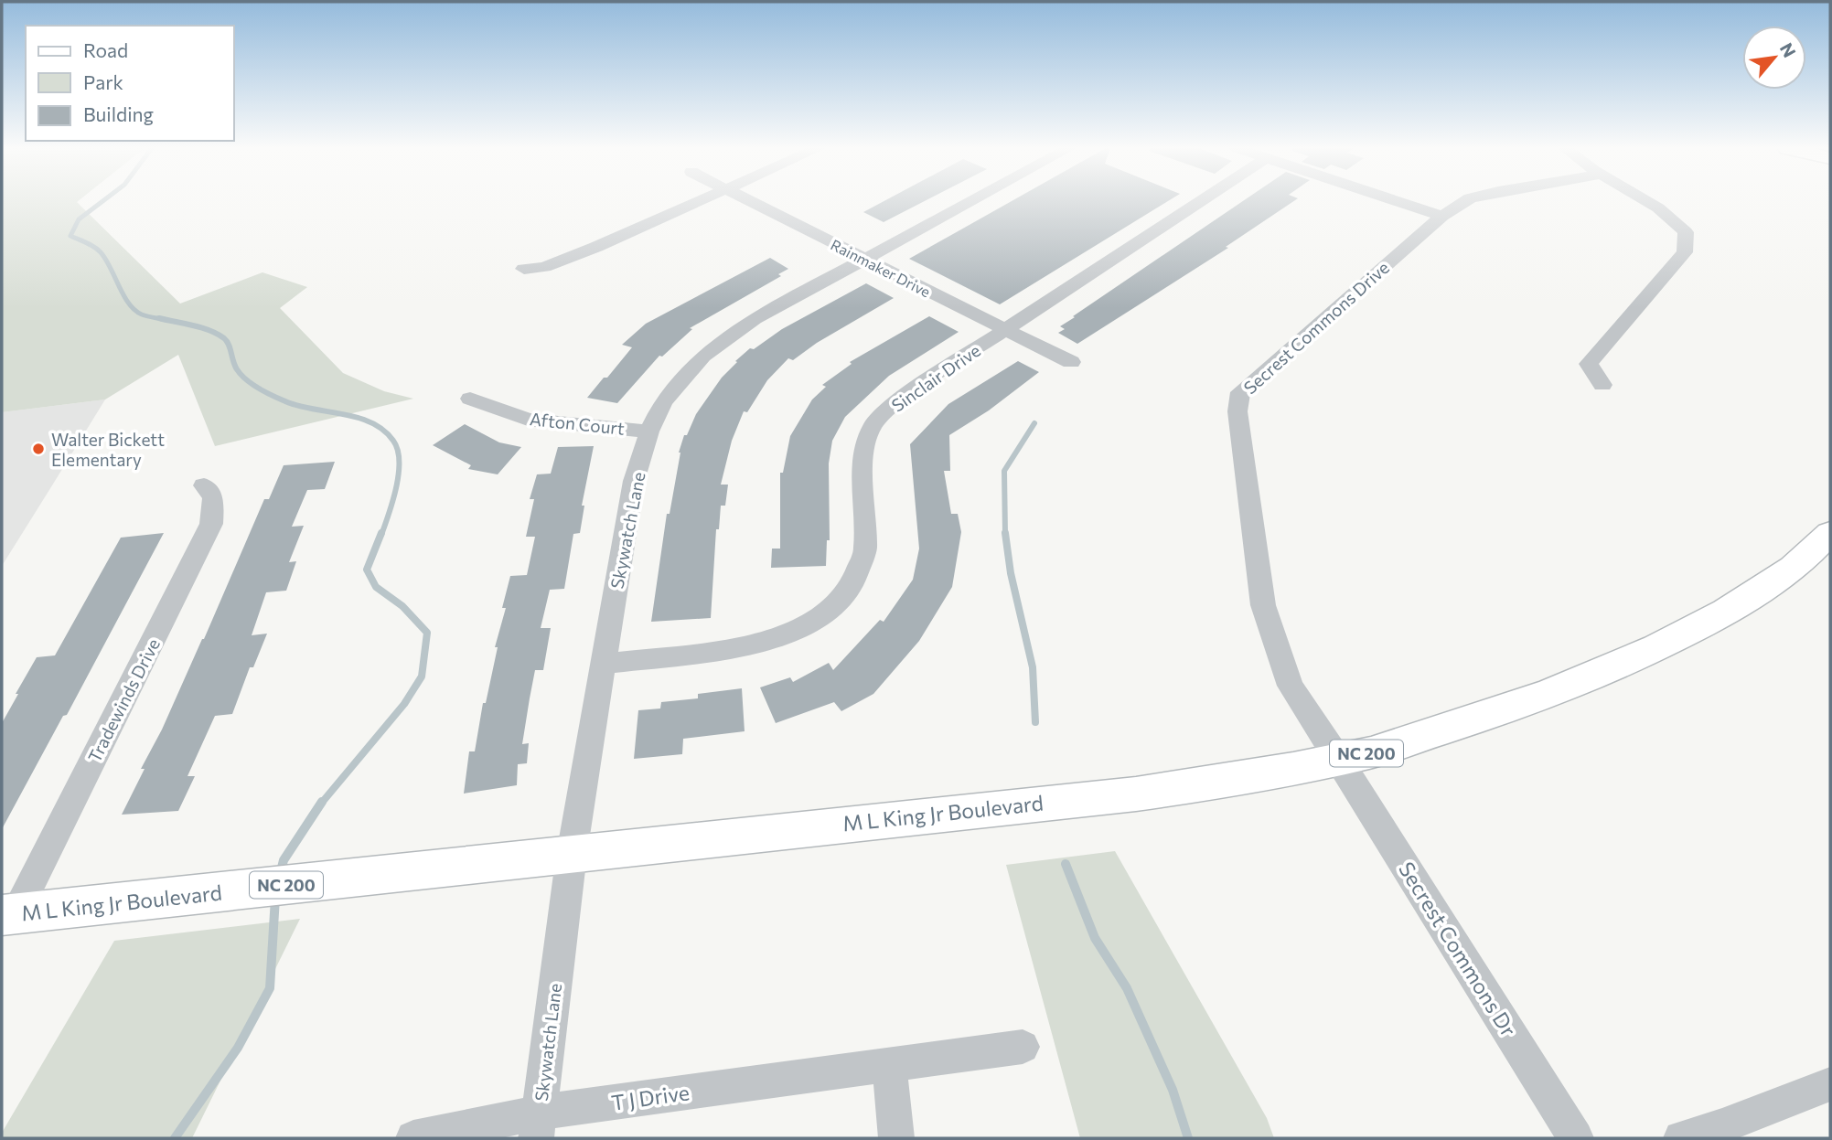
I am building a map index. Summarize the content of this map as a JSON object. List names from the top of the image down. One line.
{"streets":{"main road":["NC 200","M L King Jr Boulevard"],"street":["Rainmaker Drive","Secrest Commons Drive","Sinclair Drive","Afton Court","Skywatch Lane","Tradewinds Drive","Secrest Commons Dr","T J Drive"]},"crossings":[["Rainmaker Drive","Sinclair Drive"],["Rainmaker Drive","Skywatch Lane"],["Secrest Commons Drive","M L King Jr Boulevard"],["Secrest Commons Drive","Secrest Commons Dr"],["Sinclair Drive","Skywatch Lane"],["Afton Court","Skywatch Lane"],["Skywatch Lane","M L King Jr Boulevard"],["Skywatch Lane","T J Drive"],["Tradewinds Drive","M L King Jr Boulevard"],["M L King Jr Boulevard","Secrest Commons Dr"]],"places":["Walter Bickett Elementary"],"legend":["Road","Park","Building"],"north":"top right"}
